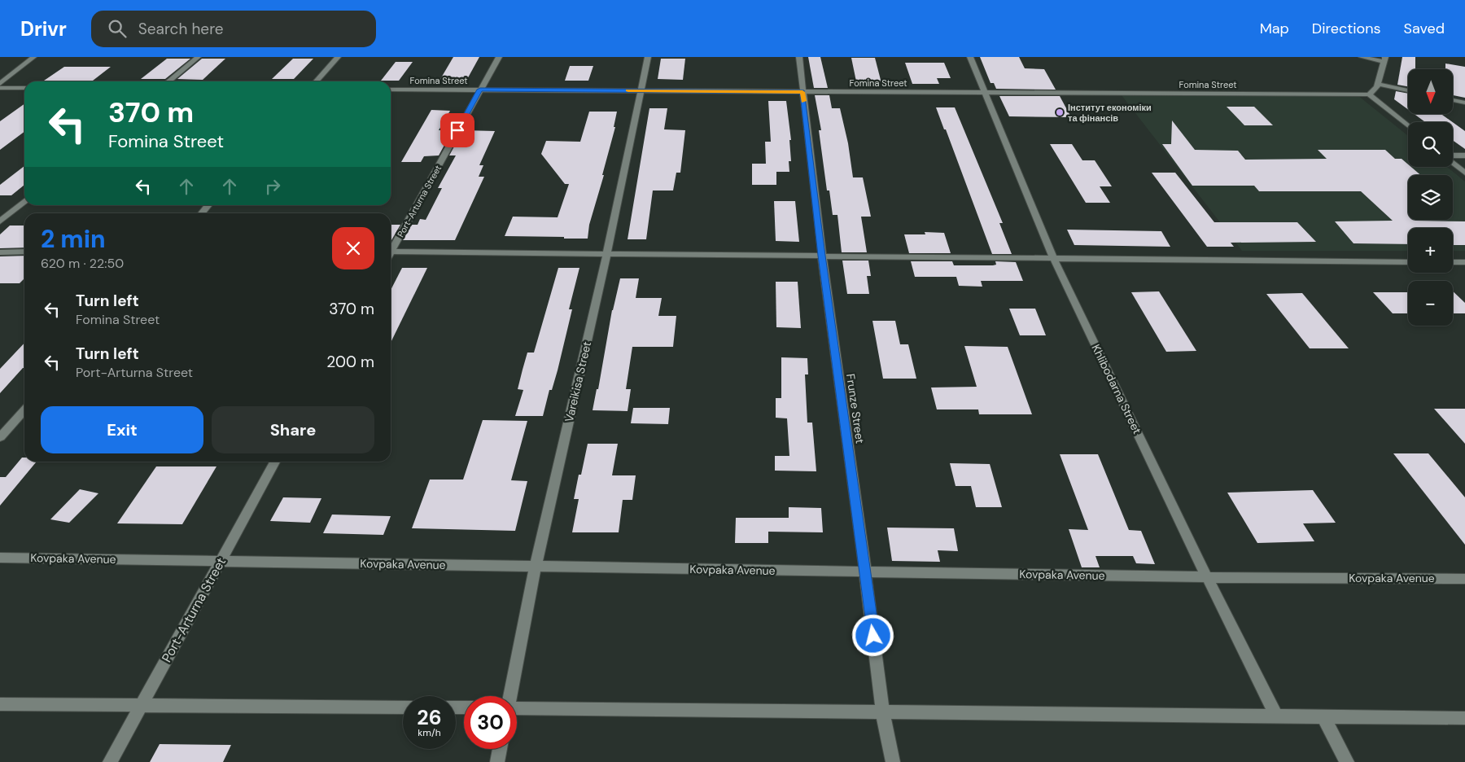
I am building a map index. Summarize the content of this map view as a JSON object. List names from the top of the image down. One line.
{"streets":{"street":["Fomina Street","Port-Arturna Street","Vareikisa Street","Khlibodarna Street","Frunze Street","Kovpaka Avenue"]},"crossings":[["Fomina Street","Port-Arturna Street"],["Fomina Street","Vareikisa Street"],["Fomina Street","Khlibodarna Street"],["Fomina Street","Frunze Street"],["Port-Arturna Street","Kovpaka Avenue"],["Vareikisa Street","Kovpaka Avenue"],["Khlibodarna Street","Kovpaka Avenue"],["Frunze Street","Kovpaka Avenue"]],"places":["Інститут економіки та фінансів"],"north":"bottom","page":{"header":"Drivr","search":"Search here","nav":["Map","Directions","Saved"],"map_buttons":["+","−"],"turn":["370 m","Fomina Street"],"heading":["2 min","620 m · 22:50"],"list":[{"name":"Turn left","note":"Fomina Street","value":"370 m"},{"name":"Turn left","note":"Port-Arturna Street","value":"200 m"}],"buttons":["Exit","Share"],"speed":"26 km/h","limit":"30"}}
